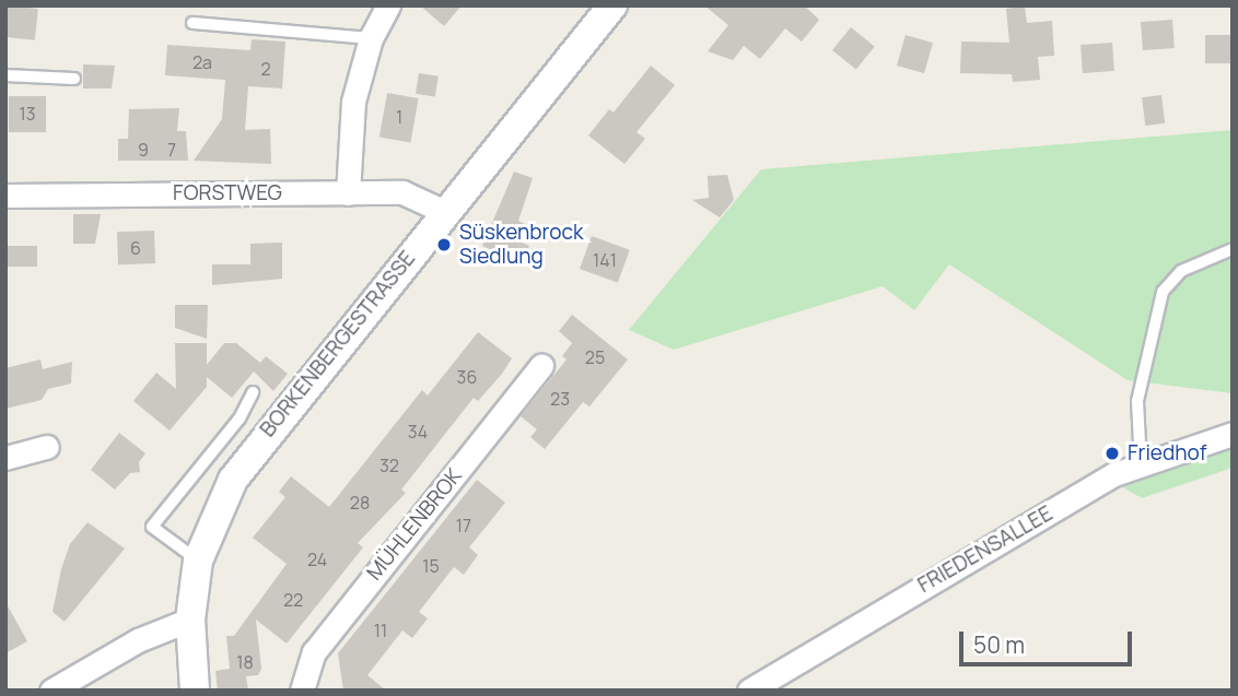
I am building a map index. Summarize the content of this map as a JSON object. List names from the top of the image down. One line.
{"streets":{"street":["FORSTWEG","BORKENBERGESTRASSE","MÜHLENBROK","FRIEDENSALLEE"]},"crossings":[["FORSTWEG","BORKENBERGESTRASSE"]],"places":["Süskenbrock Siedlung","Friedhof"],"house_numbers":["2a","2","13","1","9","7","6","141","25","36","23","34","32","28","17","24","15","22","11","18"],"scale_bar":"50 m"}
